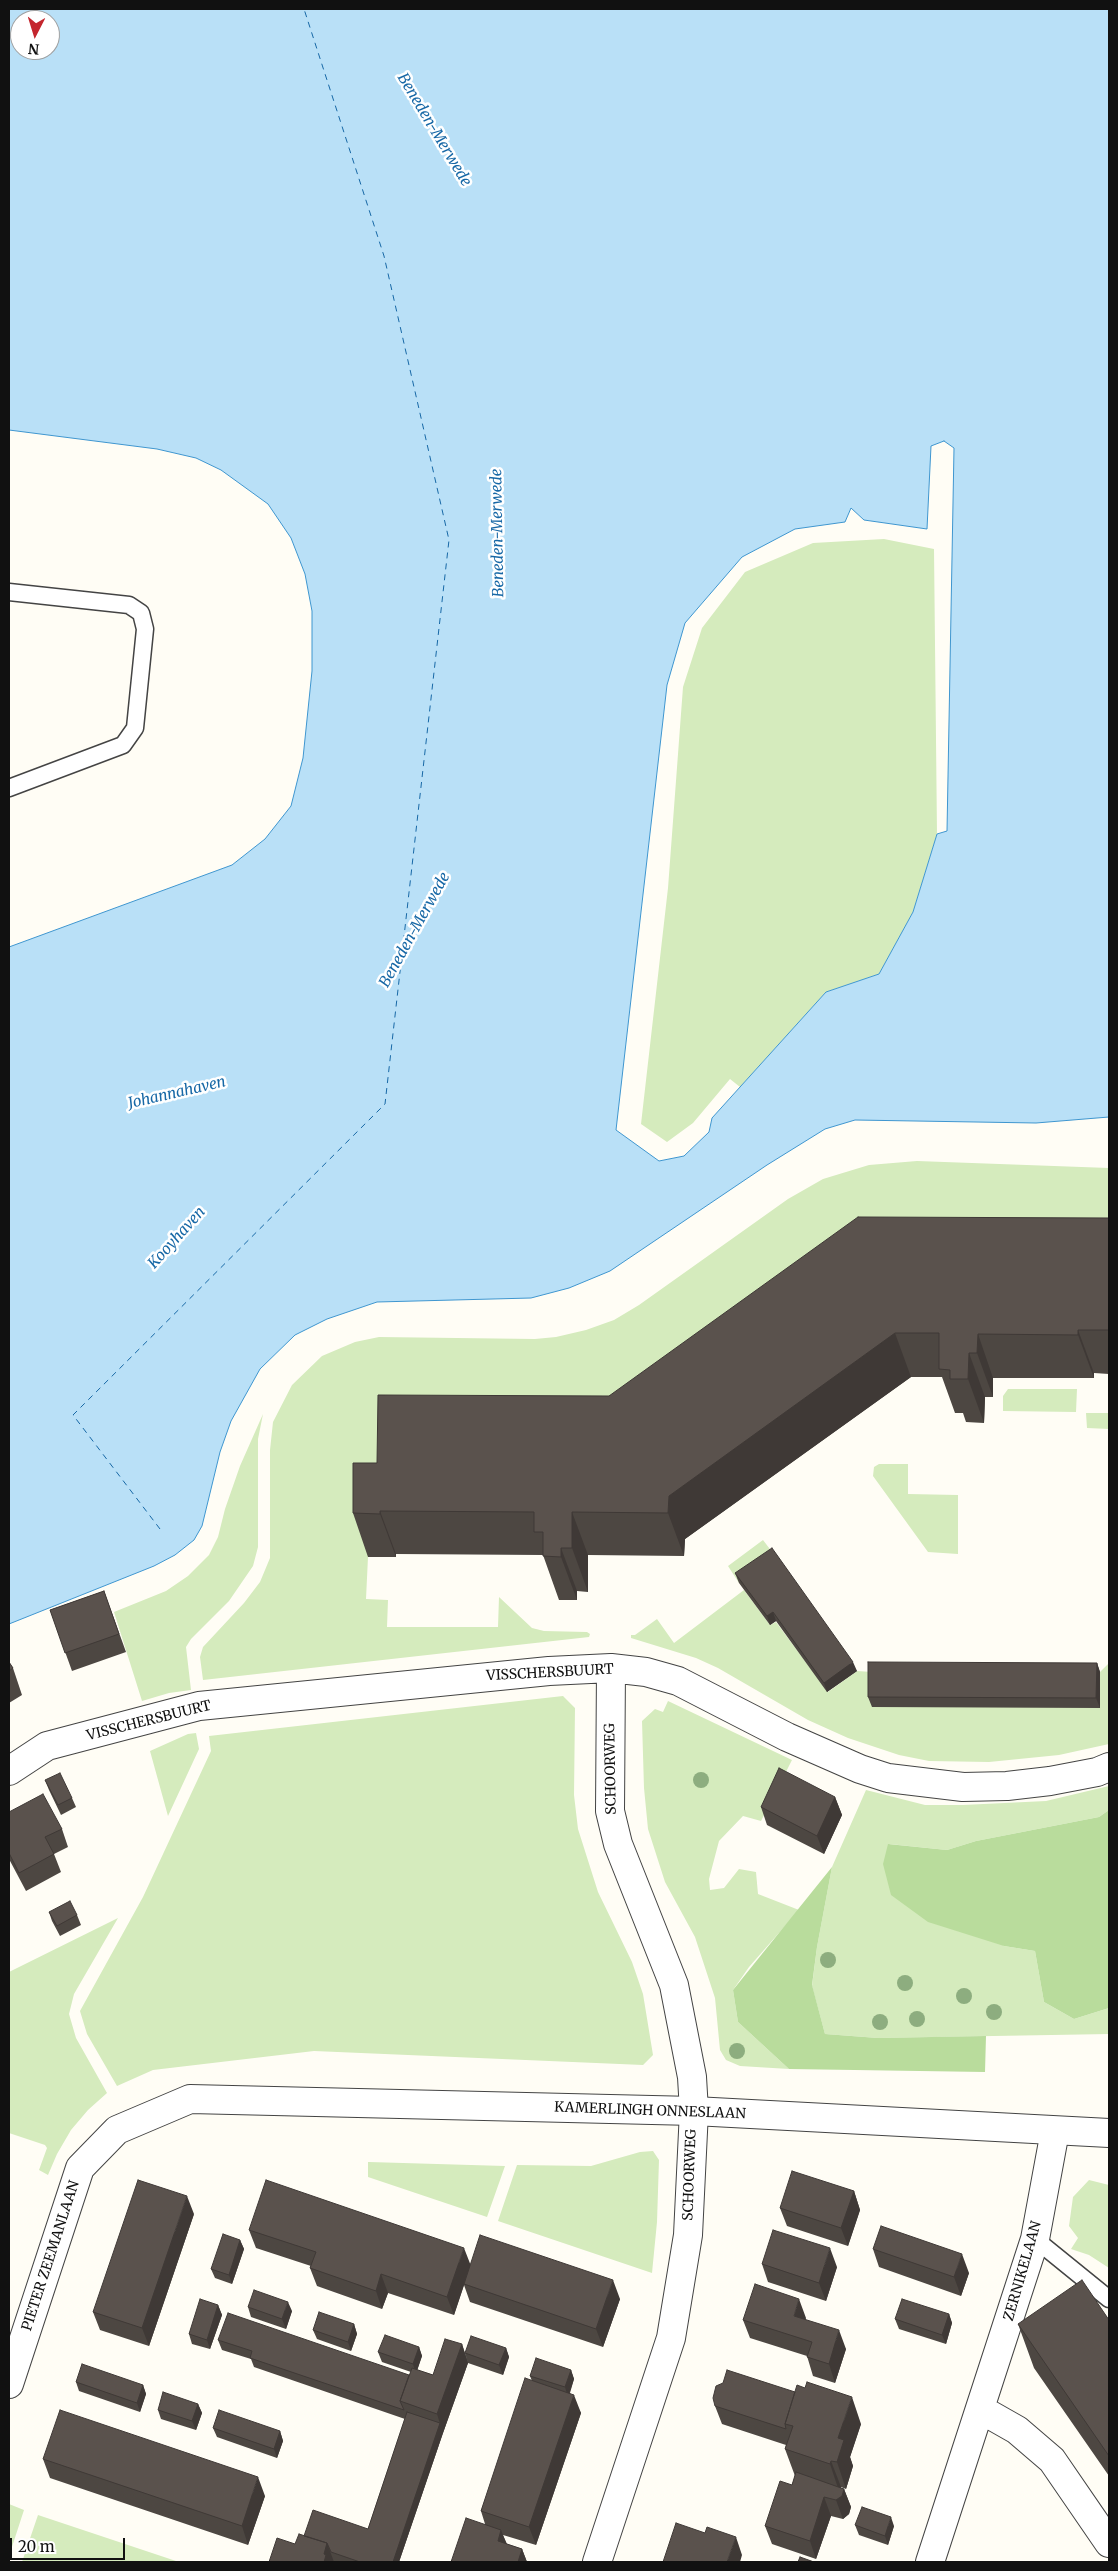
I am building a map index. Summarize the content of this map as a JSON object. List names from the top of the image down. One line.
{"streets":{"street":["VISSCHERSBUURT","SCHOORWEG","KAMERLINGH ONNESLAAN","PIETER ZEEMANLAAN","ZERNIKELAAN"]},"crossings":[["VISSCHERSBUURT","SCHOORWEG"],["SCHOORWEG","KAMERLINGH ONNESLAAN"],["KAMERLINGH ONNESLAAN","PIETER ZEEMANLAAN"],["KAMERLINGH ONNESLAAN","ZERNIKELAAN"]],"water":["Beneden-Merwede","Johannahaven","Kooyhaven"],"scale_bar":"20 m","north":"bottom"}
